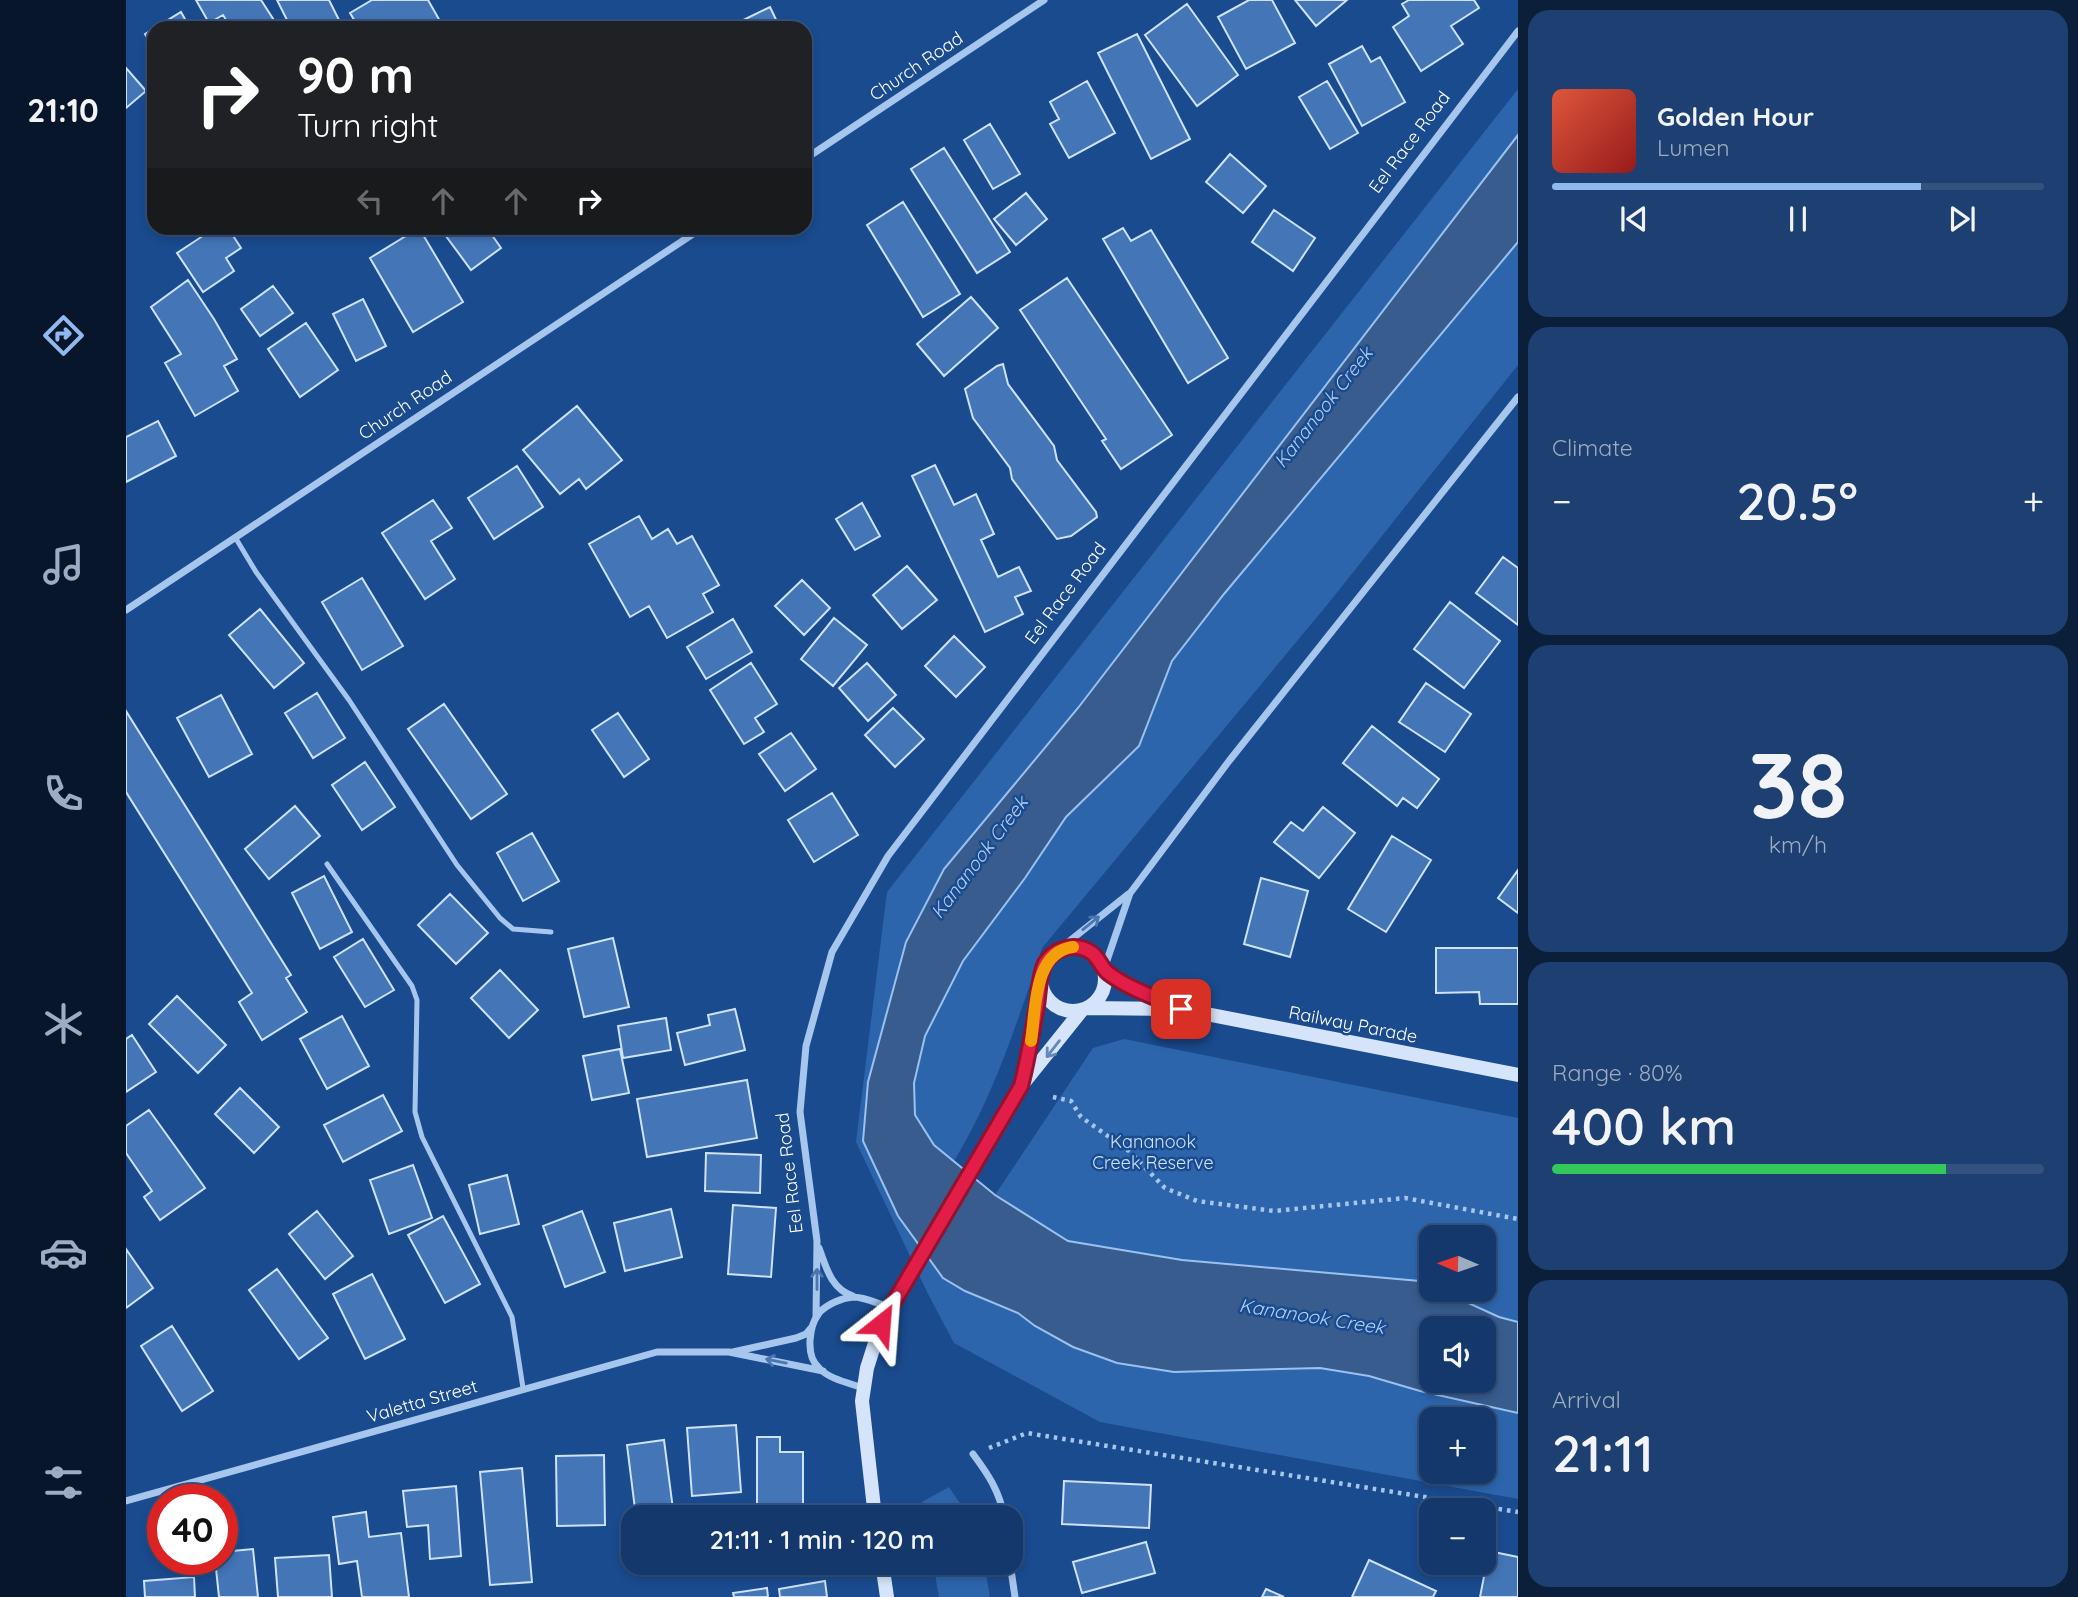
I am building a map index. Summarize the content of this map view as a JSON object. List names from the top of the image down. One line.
{"streets":{"street":["Church Road","Eel Race Road","Railway Parade","Valetta Street"]},"crossings":[["Eel Race Road","Valetta Street"]],"water":["Kananook Creek"],"parks":["Kananook Creek Reserve"],"north":"left","page":{"tabs":"21:10","turn":["90 m","Turn right"],"song":["Golden Hour","Lumen"],"tile":["Climate",["38","km/h"],["Range · 80%","400 km"],["Arrival","21:11"]],"heat":["−","20.5°","+"],"map_buttons":["+","−"],"limit":"40","trip":"21:11 · 1 min · 120 m"}}
